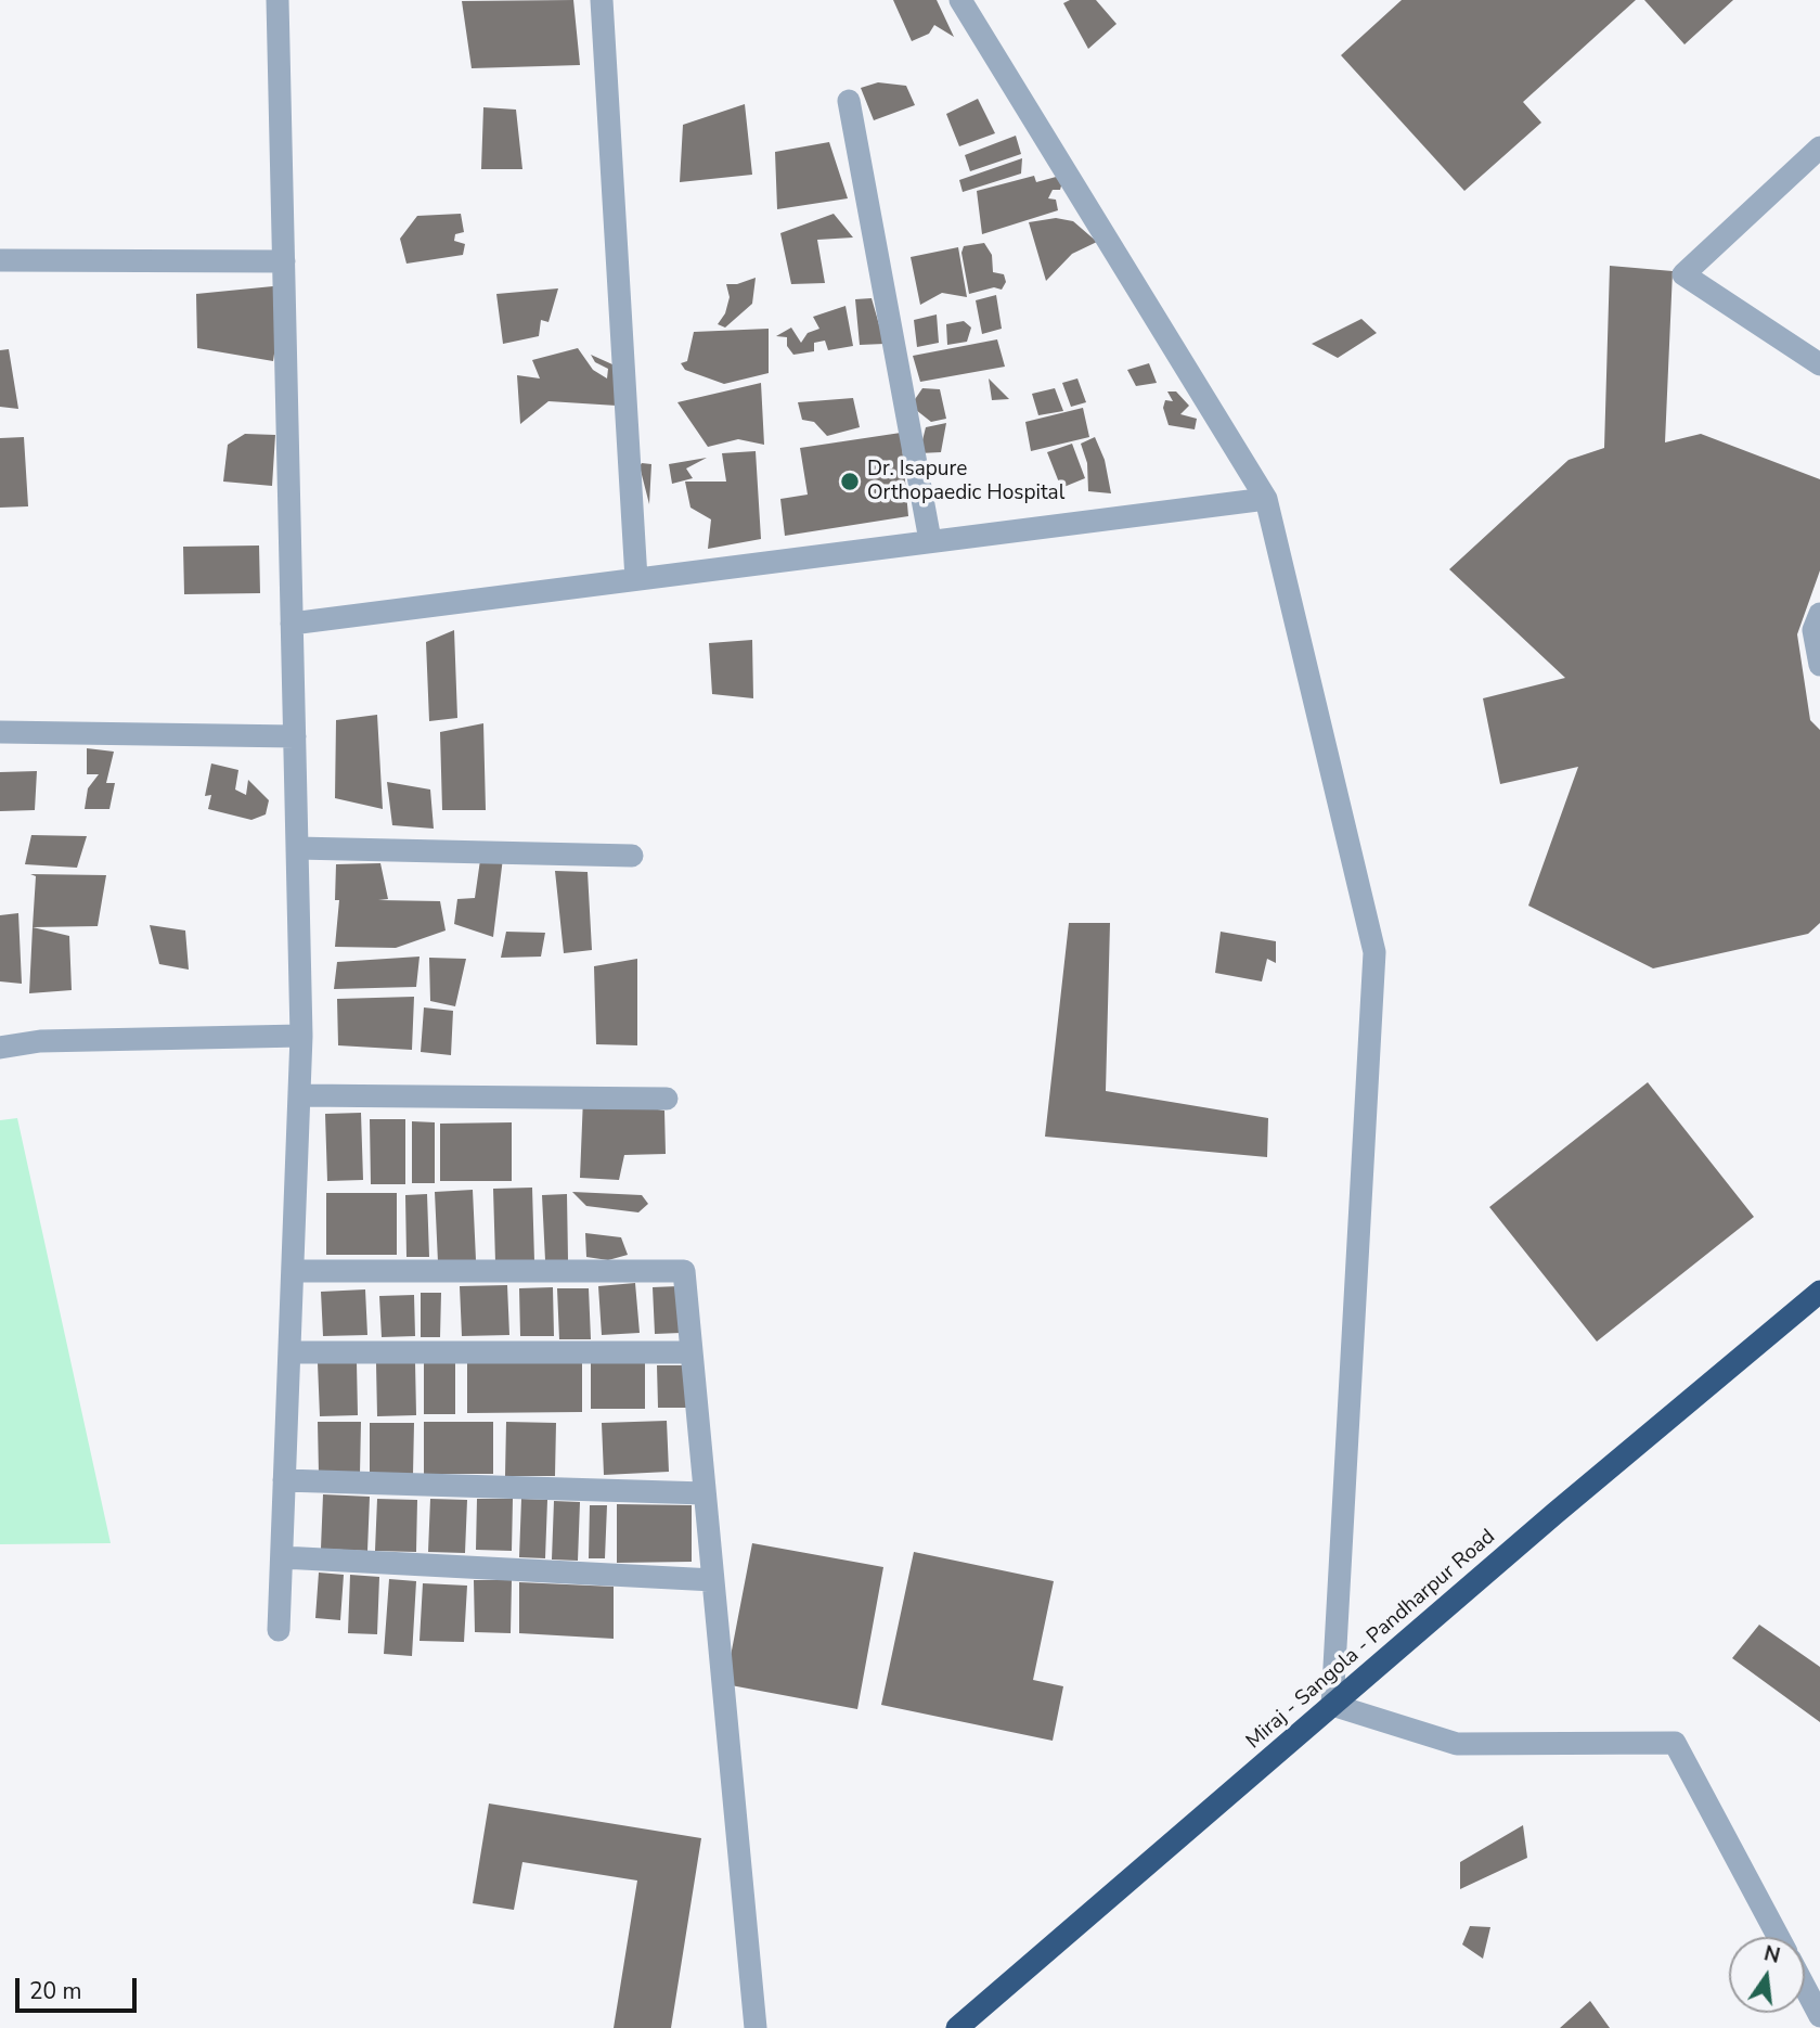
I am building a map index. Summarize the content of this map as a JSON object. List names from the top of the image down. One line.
{"streets":{"highway":["Miraj - Sangola - Pandharpur Road"]},"places":["Dr. Isapure Orthopaedic Hospital"],"scale_bar":"20 m","north":"top"}
